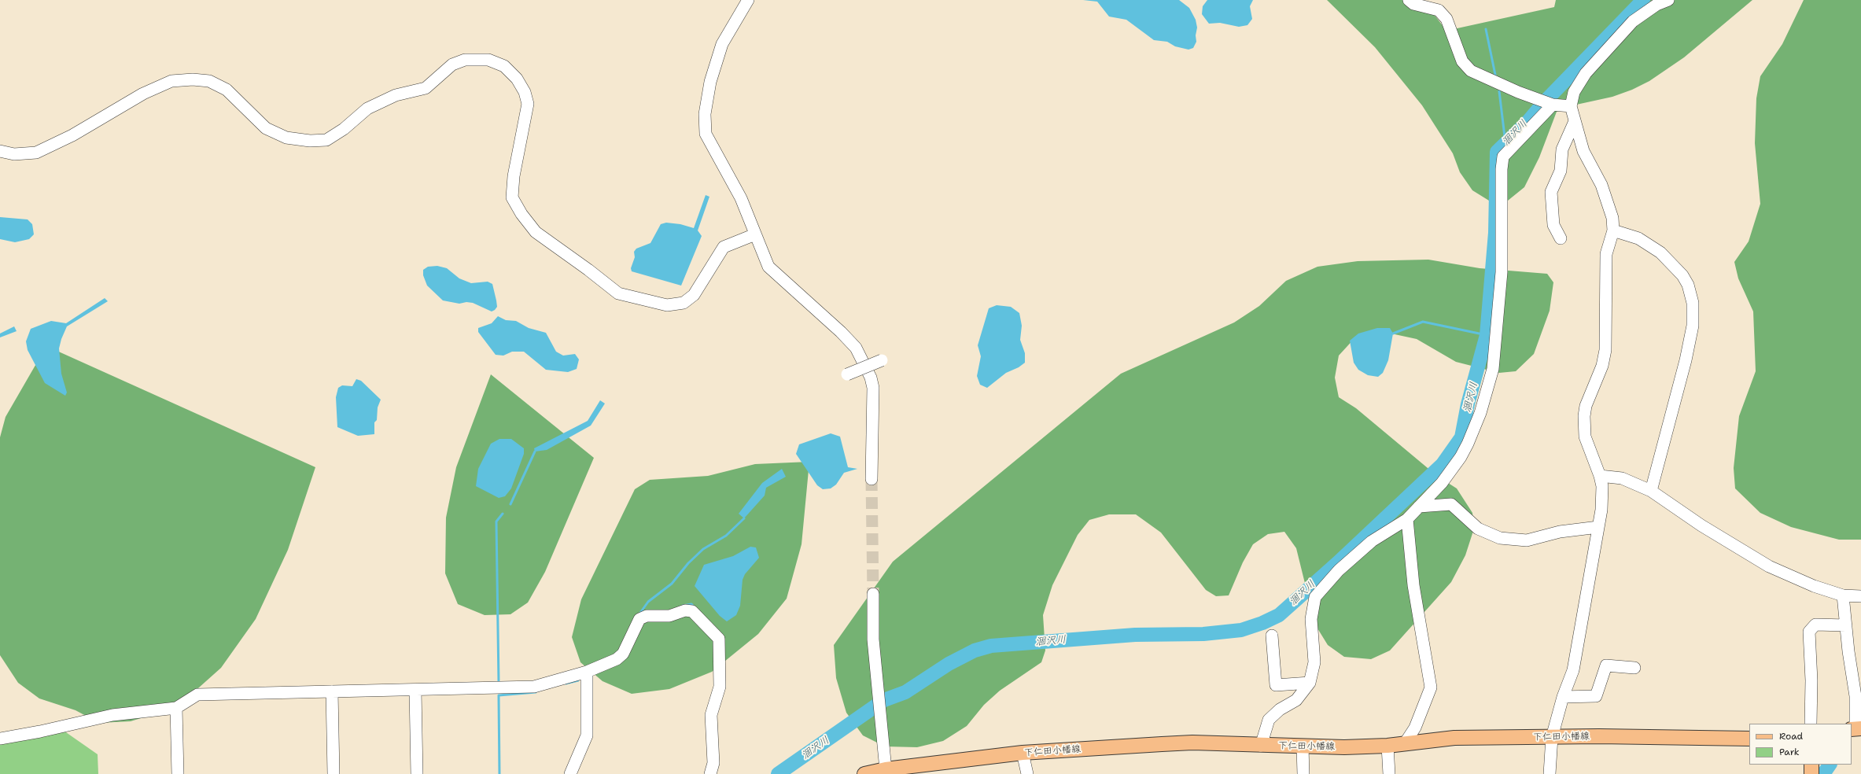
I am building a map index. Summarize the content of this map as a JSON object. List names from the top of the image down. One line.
{"streets":{"main road":["下仁田小幡線"]},"water":["涸沢川"],"legend":["Road","Park"]}
